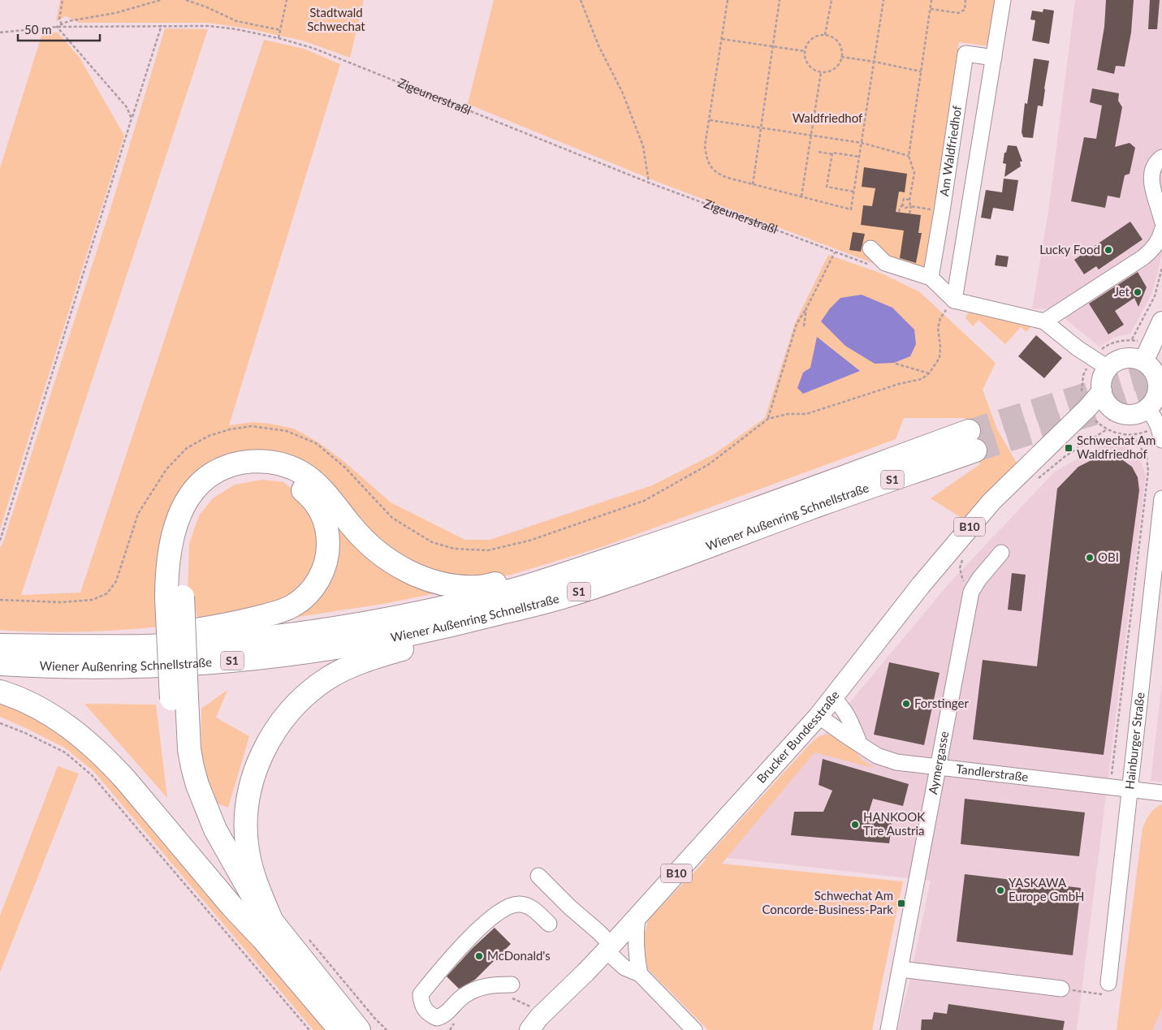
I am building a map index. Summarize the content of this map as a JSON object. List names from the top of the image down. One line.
{"streets":{"highway":["S1","Wiener Außenring Schnellstraße"],"main road":["B10","Brucker Bundesstraße"],"street":["Am Waldfriedhof","Hainburger Straße","Aymergasse","Tandlerstraße"],"path":["Zigeunerstraßl"]},"crossings":[["B10","Brucker Bundesstraße"],["Brucker Bundesstraße","Tandlerstraße"],["Hainburger Straße","Tandlerstraße"],["Aymergasse","Tandlerstraße"]],"parks":["Stadtwald Schwechat","Waldfriedhof"],"places":{"other":["Lucky Food","Jet","OBI","Forstinger","HANKOOK Tire Austria","YASKAWA Europe GmbH","McDonald's"],"transit":["Schwechat Am Waldfriedhof","Schwechat Am Concorde-Business-Park"]},"scale_bar":"50 m"}
